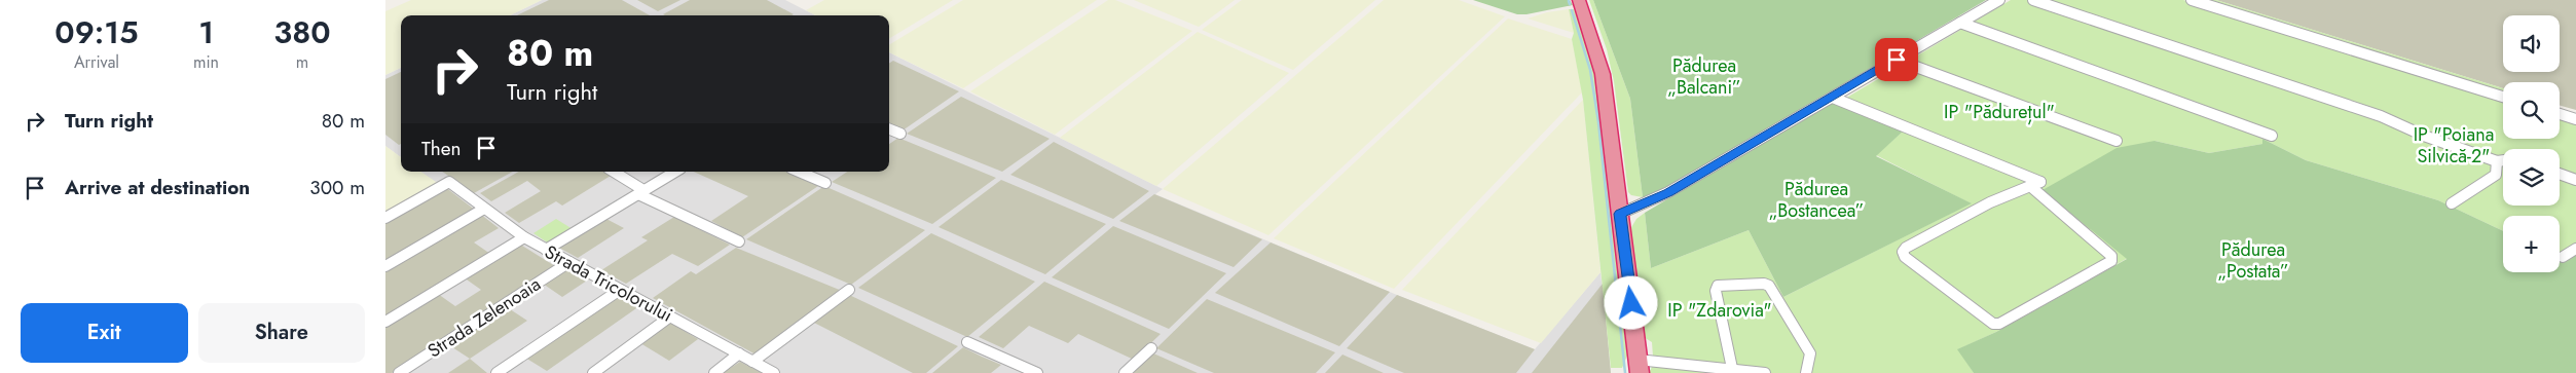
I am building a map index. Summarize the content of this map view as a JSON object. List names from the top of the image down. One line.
{"streets":{"street":["Strada Tricolorului","Strada Zelenoaia"]},"crossings":[["Strada Tricolorului","Strada Zelenoaia"]],"parks":["Pădurea „Balcani”","IP \"Pădurețul\"","IP \"Poiana Silvică-2\"","Pădurea „Bostancea”","Pădurea „Postata”","IP \"Zdarovia\""],"page":{"eta":["09:15","Arrival","1","min","380","m"],"map_buttons":"+","turn":["80 m","Turn right"],"list":[{"name":"Turn right","value":"80 m"},{"name":"Arrive at destination","value":"300 m"}],"then":"Then","buttons":["Exit","Share"]}}
